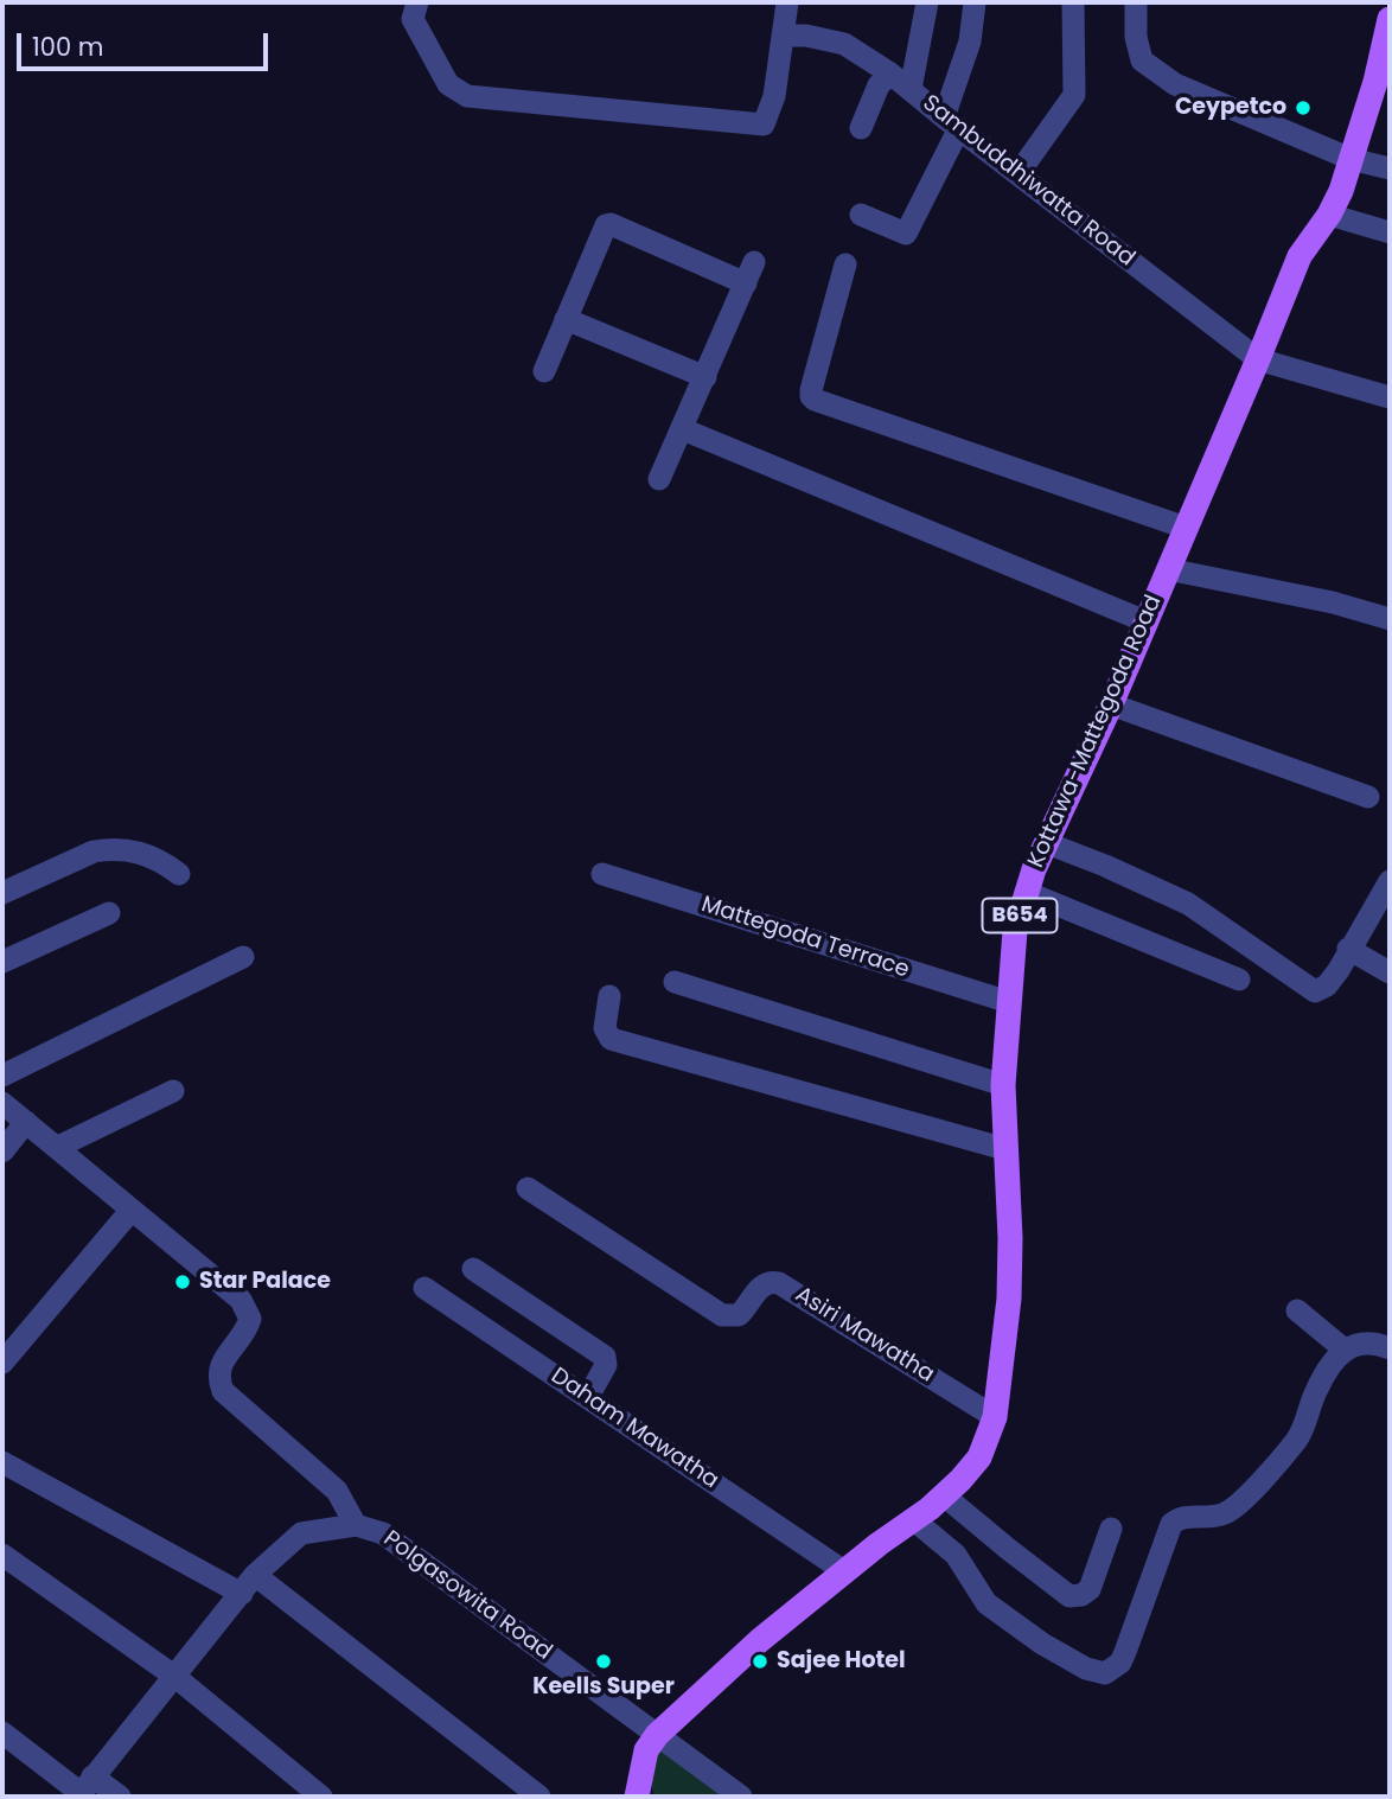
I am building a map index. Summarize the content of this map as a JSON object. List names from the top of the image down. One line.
{"streets":{"main road":["Kottawa-Mattegoda Road","B654"],"street":["Sambuddhiwatta Road","Mattegoda Terrace","Asiri Mawatha","Daham Mawatha","Polgasowita Road"]},"crossings":[["Sambuddhiwatta Road","Kottawa-Mattegoda Road"],["Kottawa-Mattegoda Road","B654"],["Kottawa-Mattegoda Road","Mattegoda Terrace"],["Kottawa-Mattegoda Road","Asiri Mawatha"],["Kottawa-Mattegoda Road","Daham Mawatha"],["Kottawa-Mattegoda Road","Polgasowita Road"],["B654","Polgasowita Road"]],"places":["Ceypetco","Star Palace","Keells Super","Sajee Hotel"],"scale_bar":"100 m"}
